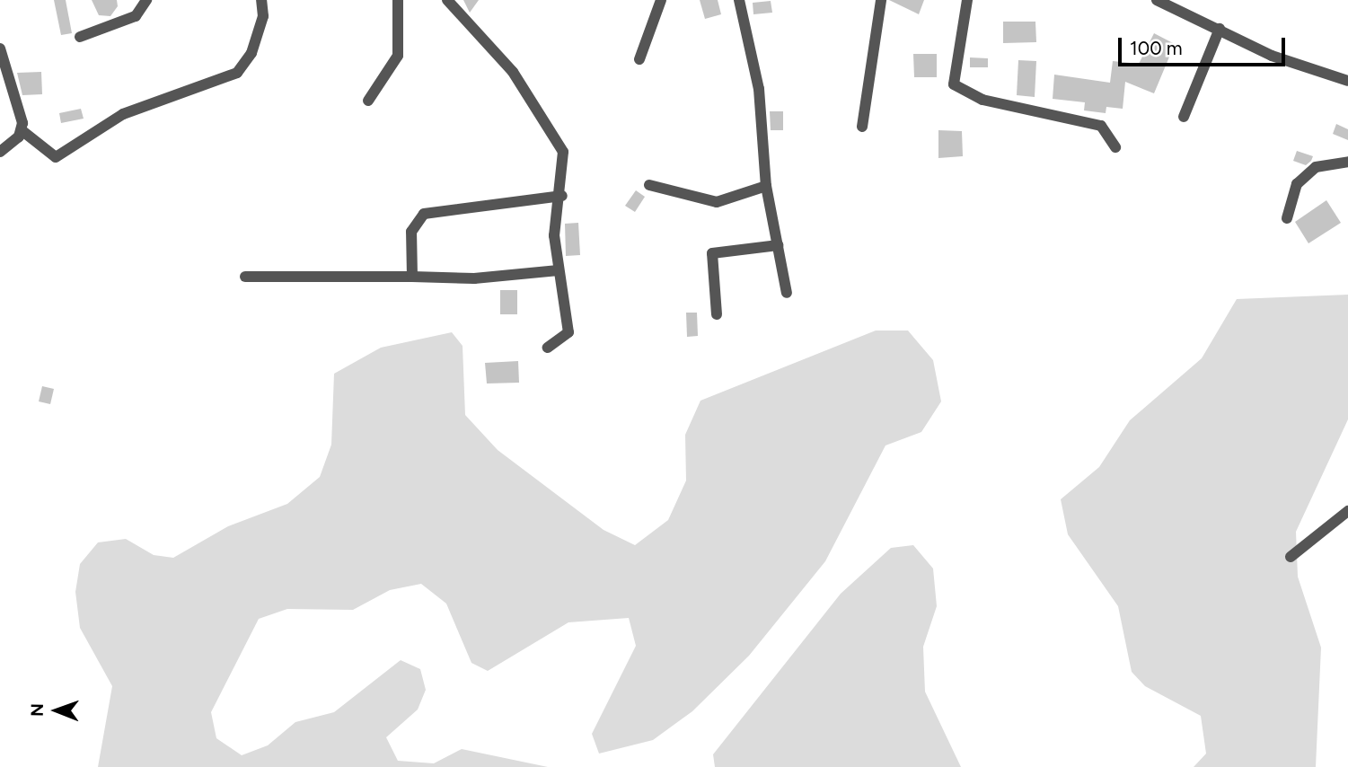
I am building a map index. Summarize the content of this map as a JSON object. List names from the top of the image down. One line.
{"scale_bar":"100 m","north":"left"}
